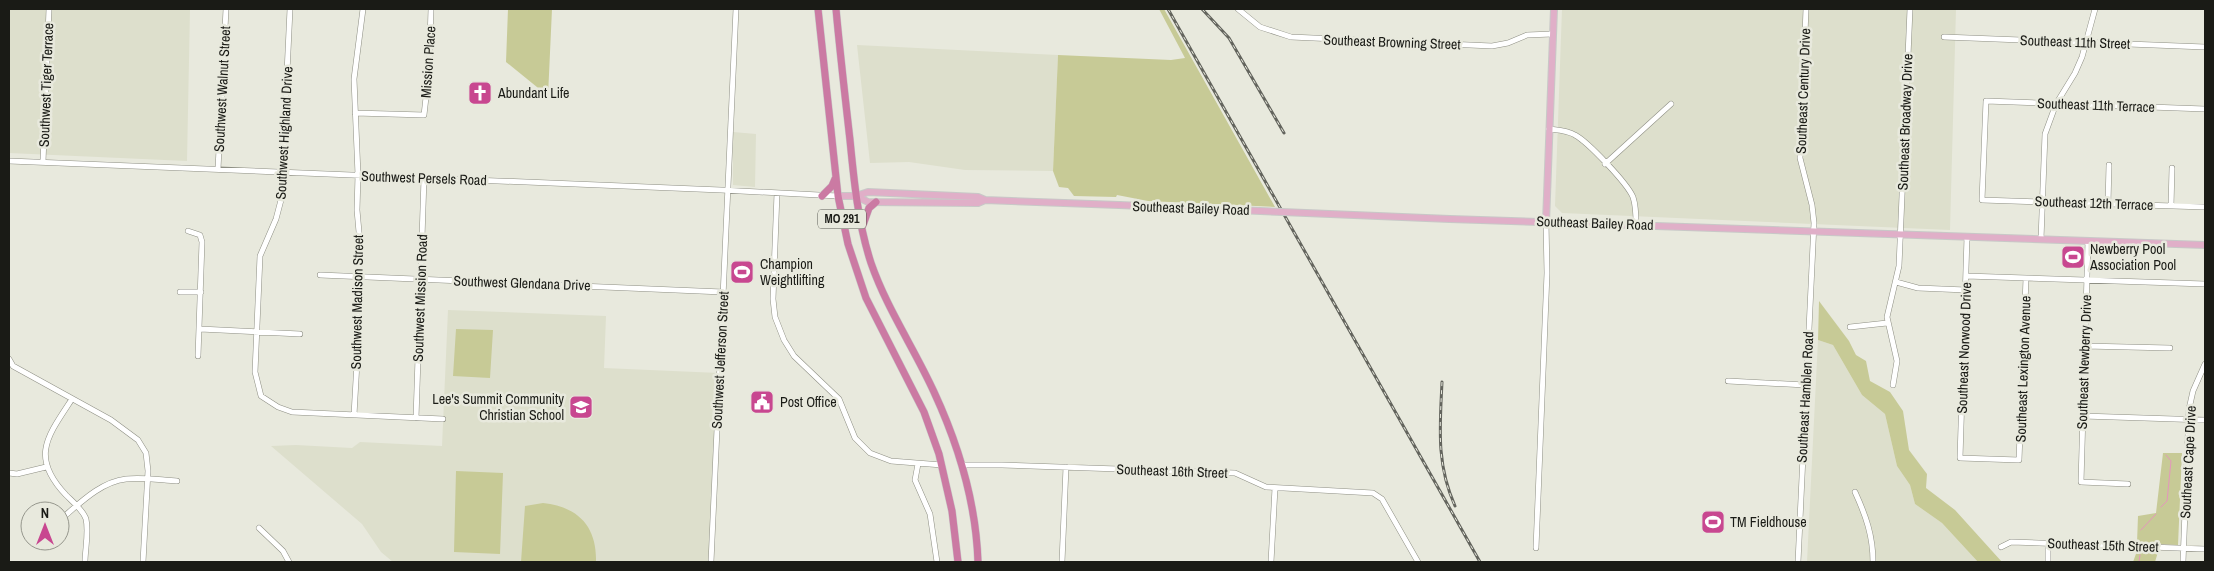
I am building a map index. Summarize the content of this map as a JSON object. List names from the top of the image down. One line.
{"streets":{"highway":["MO 291"],"main road":["Southeast Bailey Road"],"street":["Southeast Browning Street","Southeast 11th Street","Mission Place","Southwest Tiger Terrace","Southwest Walnut Street","Southeast Century Drive","Southeast 11th Terrace","Southeast Broadway Drive","Southwest Highland Drive","Southwest Persels Road","Southeast 12th Terrace","Southwest Glendana Drive","Southwest Mission Road","Southwest Madison Street","Southeast Norwood Drive","Southwest Jefferson Street","Southeast Newberry Drive","Southeast Lexington Avenue","Southeast Hamblen Road","Southeast Cape Drive","Southeast 16th Street","Southeast 15th Street"]},"crossings":[["Mission Place","Southwest Madison Street"],["Southwest Tiger Terrace","Southwest Persels Road"],["Southwest Walnut Street","Southwest Persels Road"],["Southeast Century Drive","Southeast Bailey Road"],["Southeast Century Drive","Southeast Hamblen Road"],["Southeast 11th Terrace","Southeast 12th Terrace"],["Southeast Broadway Drive","Southeast Bailey Road"],["Southwest Highland Drive","Southwest Persels Road"],["Southwest Highland Drive","Southwest Mission Road"],["Southwest Highland Drive","Southwest Madison Street"],["Southwest Persels Road","Southeast Bailey Road"],["Southwest Persels Road","MO 291"],["Southwest Persels Road","Southwest Mission Road"],["Southwest Persels Road","Southwest Madison Street"],["Southwest Persels Road","Southwest Jefferson Street"],["Southeast Bailey Road","MO 291"],["Southeast Bailey Road","Southeast Norwood Drive"],["Southeast Bailey Road","Southeast Newberry Drive"],["Southeast Bailey Road","Southeast Hamblen Road"],["MO 291","Southeast 16th Street"],["Southwest Glendana Drive","Southwest Mission Road"],["Southwest Glendana Drive","Southwest Madison Street"],["Southwest Glendana Drive","Southwest Jefferson Street"],["Southeast Norwood Drive","Southeast Lexington Avenue"],["Southeast Cape Drive","Southeast 15th Street"]],"places":{"church":["Abundant Life"],"sports":["Newberry Pool Association Pool","Champion Weightlifting","TM Fieldhouse"],"public building":["Post Office"],"school or university":["Lee's Summit Community Christian School"]},"north":"top"}
